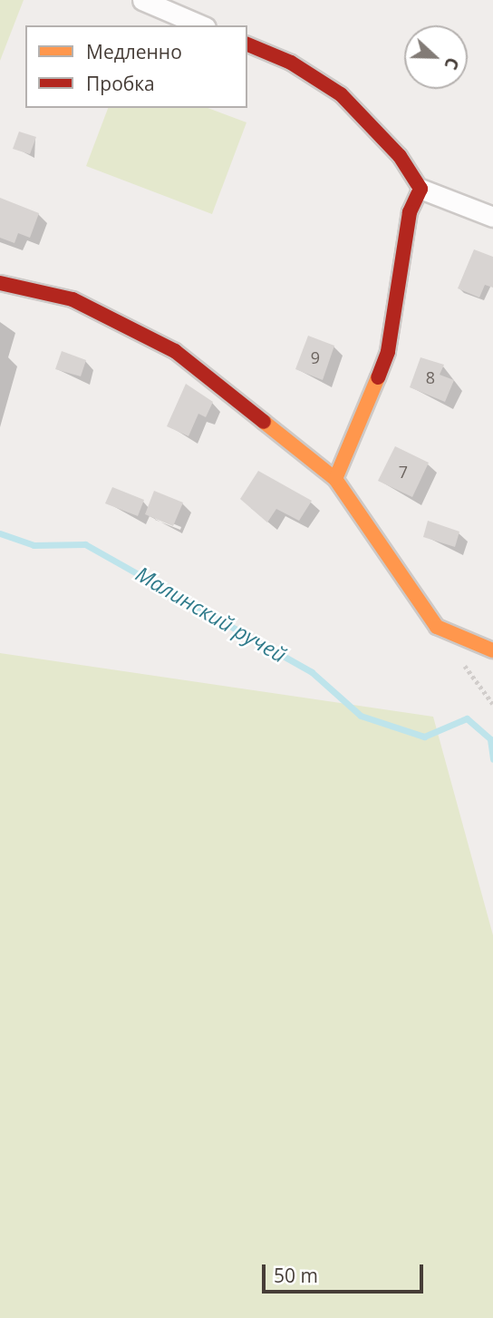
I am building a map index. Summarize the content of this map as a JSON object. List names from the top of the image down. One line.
{"water":["Малинский ручей"],"house_numbers":["9","8","7"],"legend":["Медленно","Пробка"],"scale_bar":"50 m","north":"right"}
